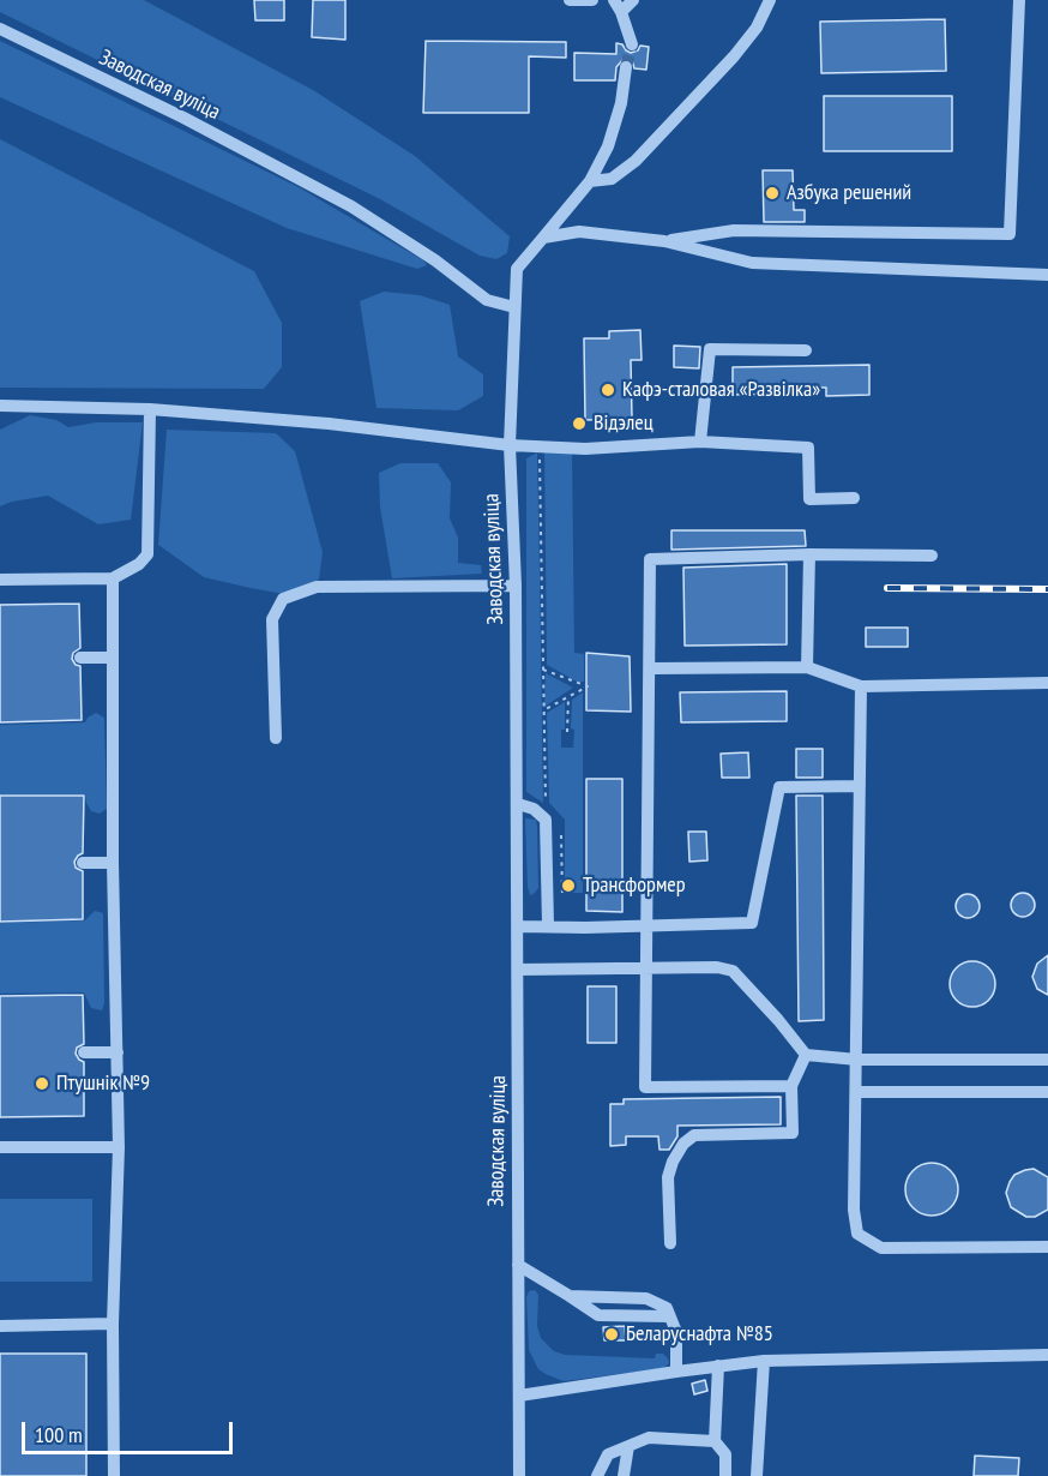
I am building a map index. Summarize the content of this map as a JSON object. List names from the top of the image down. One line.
{"streets":{"street":["Заводская вуліца"]},"places":["Азбука решений","Кафэ-сталовая «Развілка»","Відэлец","Трансформер","Птушнік №9","Беларуснафта №85"],"scale_bar":"100 m"}
